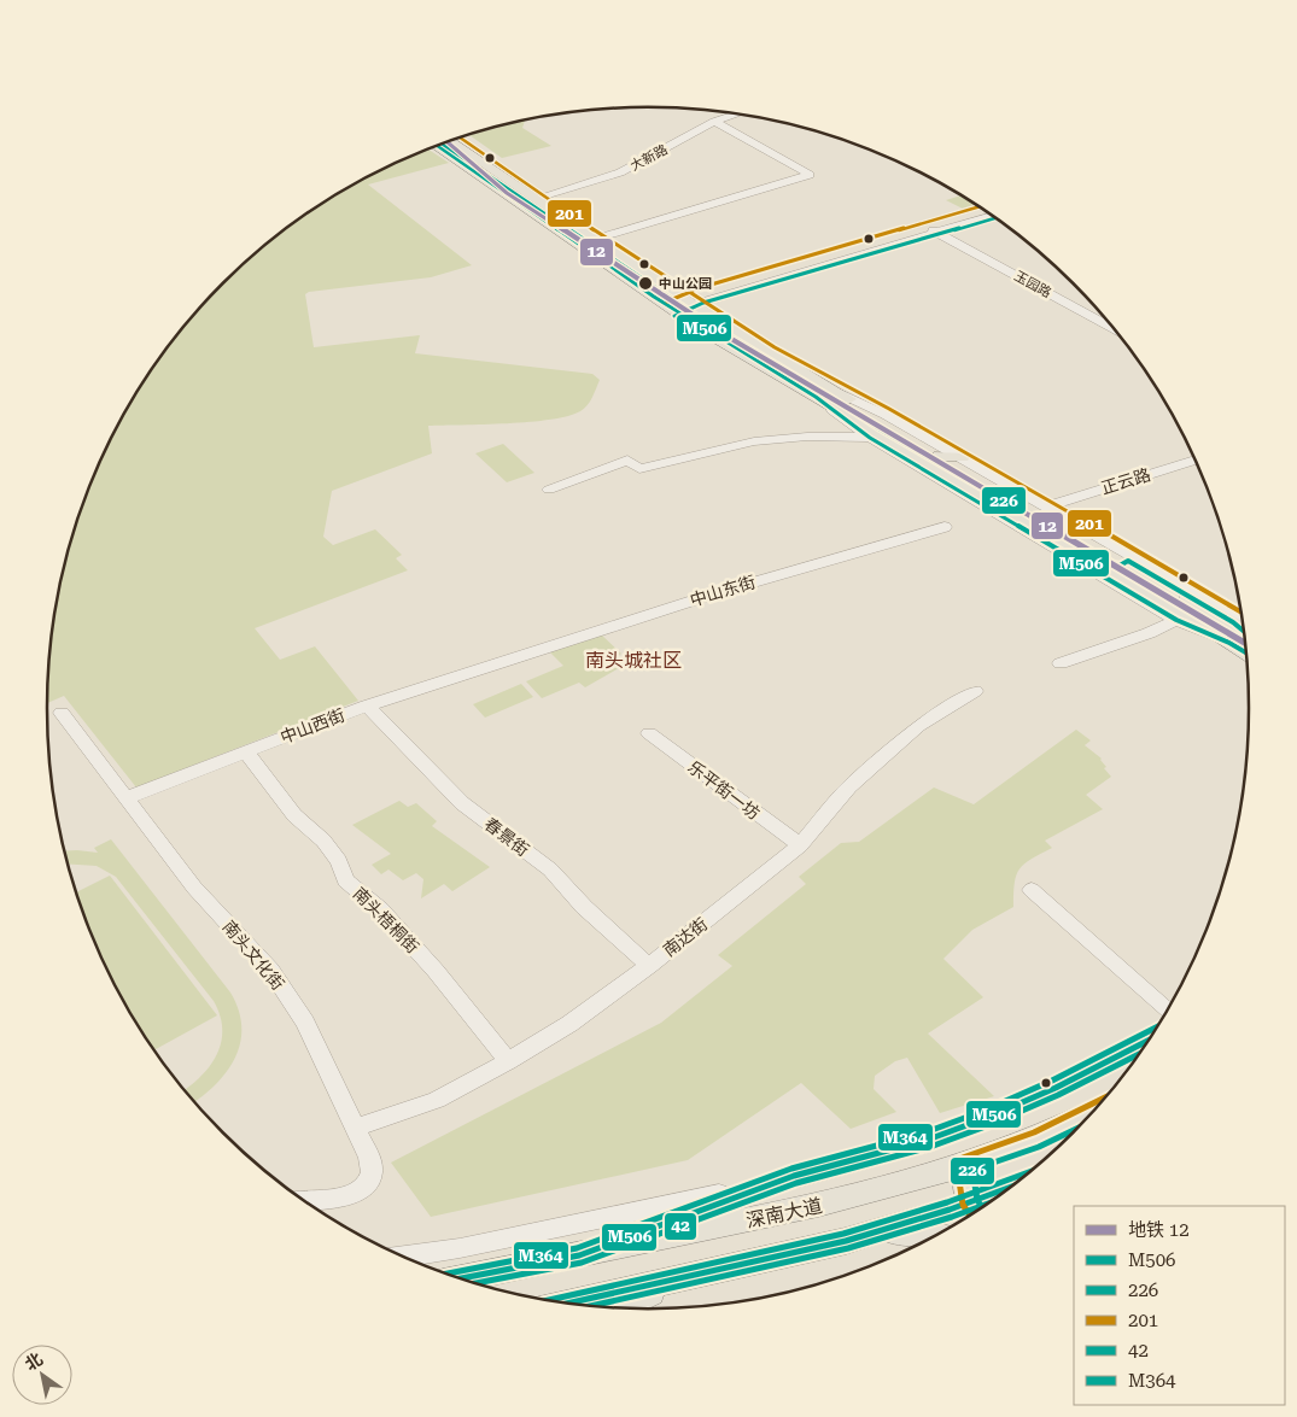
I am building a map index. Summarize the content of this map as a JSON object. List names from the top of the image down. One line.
{"streets":{"main road":["深南大道"],"street":["大新路","玉园路","正云路","中山东街","中山西街","乐平街一坊","春景街","南头梧桐街","南达街","南头文化街"]},"crossings":[["中山东街","中山西街"],["中山西街","春景街"],["中山西街","南头梧桐街"],["中山西街","南头文化街"],["乐平街一坊","南达街"],["春景街","南达街"],["南头梧桐街","南达街"],["南达街","南头文化街"]],"districts":["南头城社区"],"places":["中山公园"],"lines":["transit line 201","metro line 12","transit line 226","transit line M506","transit line M364","transit line 42"],"legend":["地铁 12","M506","226","201","42","M364"],"north":"top left"}
